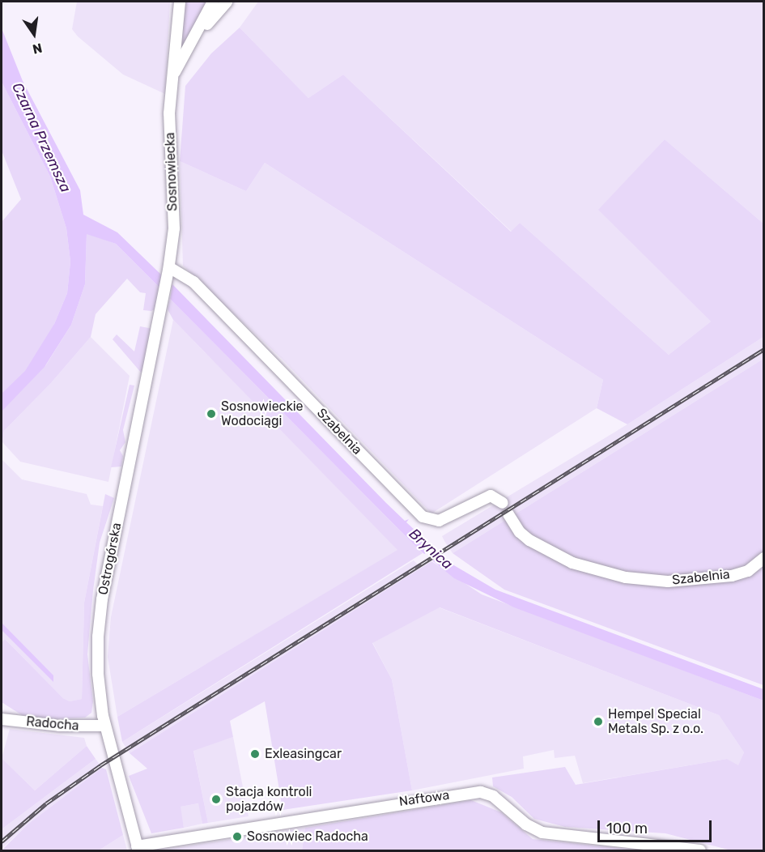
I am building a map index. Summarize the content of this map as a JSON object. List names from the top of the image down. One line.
{"streets":{"street":["Sosnowiecka","Szabelnia","Ostrogórska","Radocha","Naftowa"]},"crossings":[["Sosnowiecka","Szabelnia"],["Sosnowiecka","Ostrogórska"],["Szabelnia","Ostrogórska"],["Ostrogórska","Radocha"],["Ostrogórska","Naftowa"]],"water":["Czarna Przemsza","Brynica"],"places":["Sosnowieckie Wodociągi","Hempel Special Metals Sp. z o.o.","Exleasingcar","Stacja kontroli pojazdów","Sosnowiec Radocha"],"scale_bar":"100 m","north":"bottom"}
